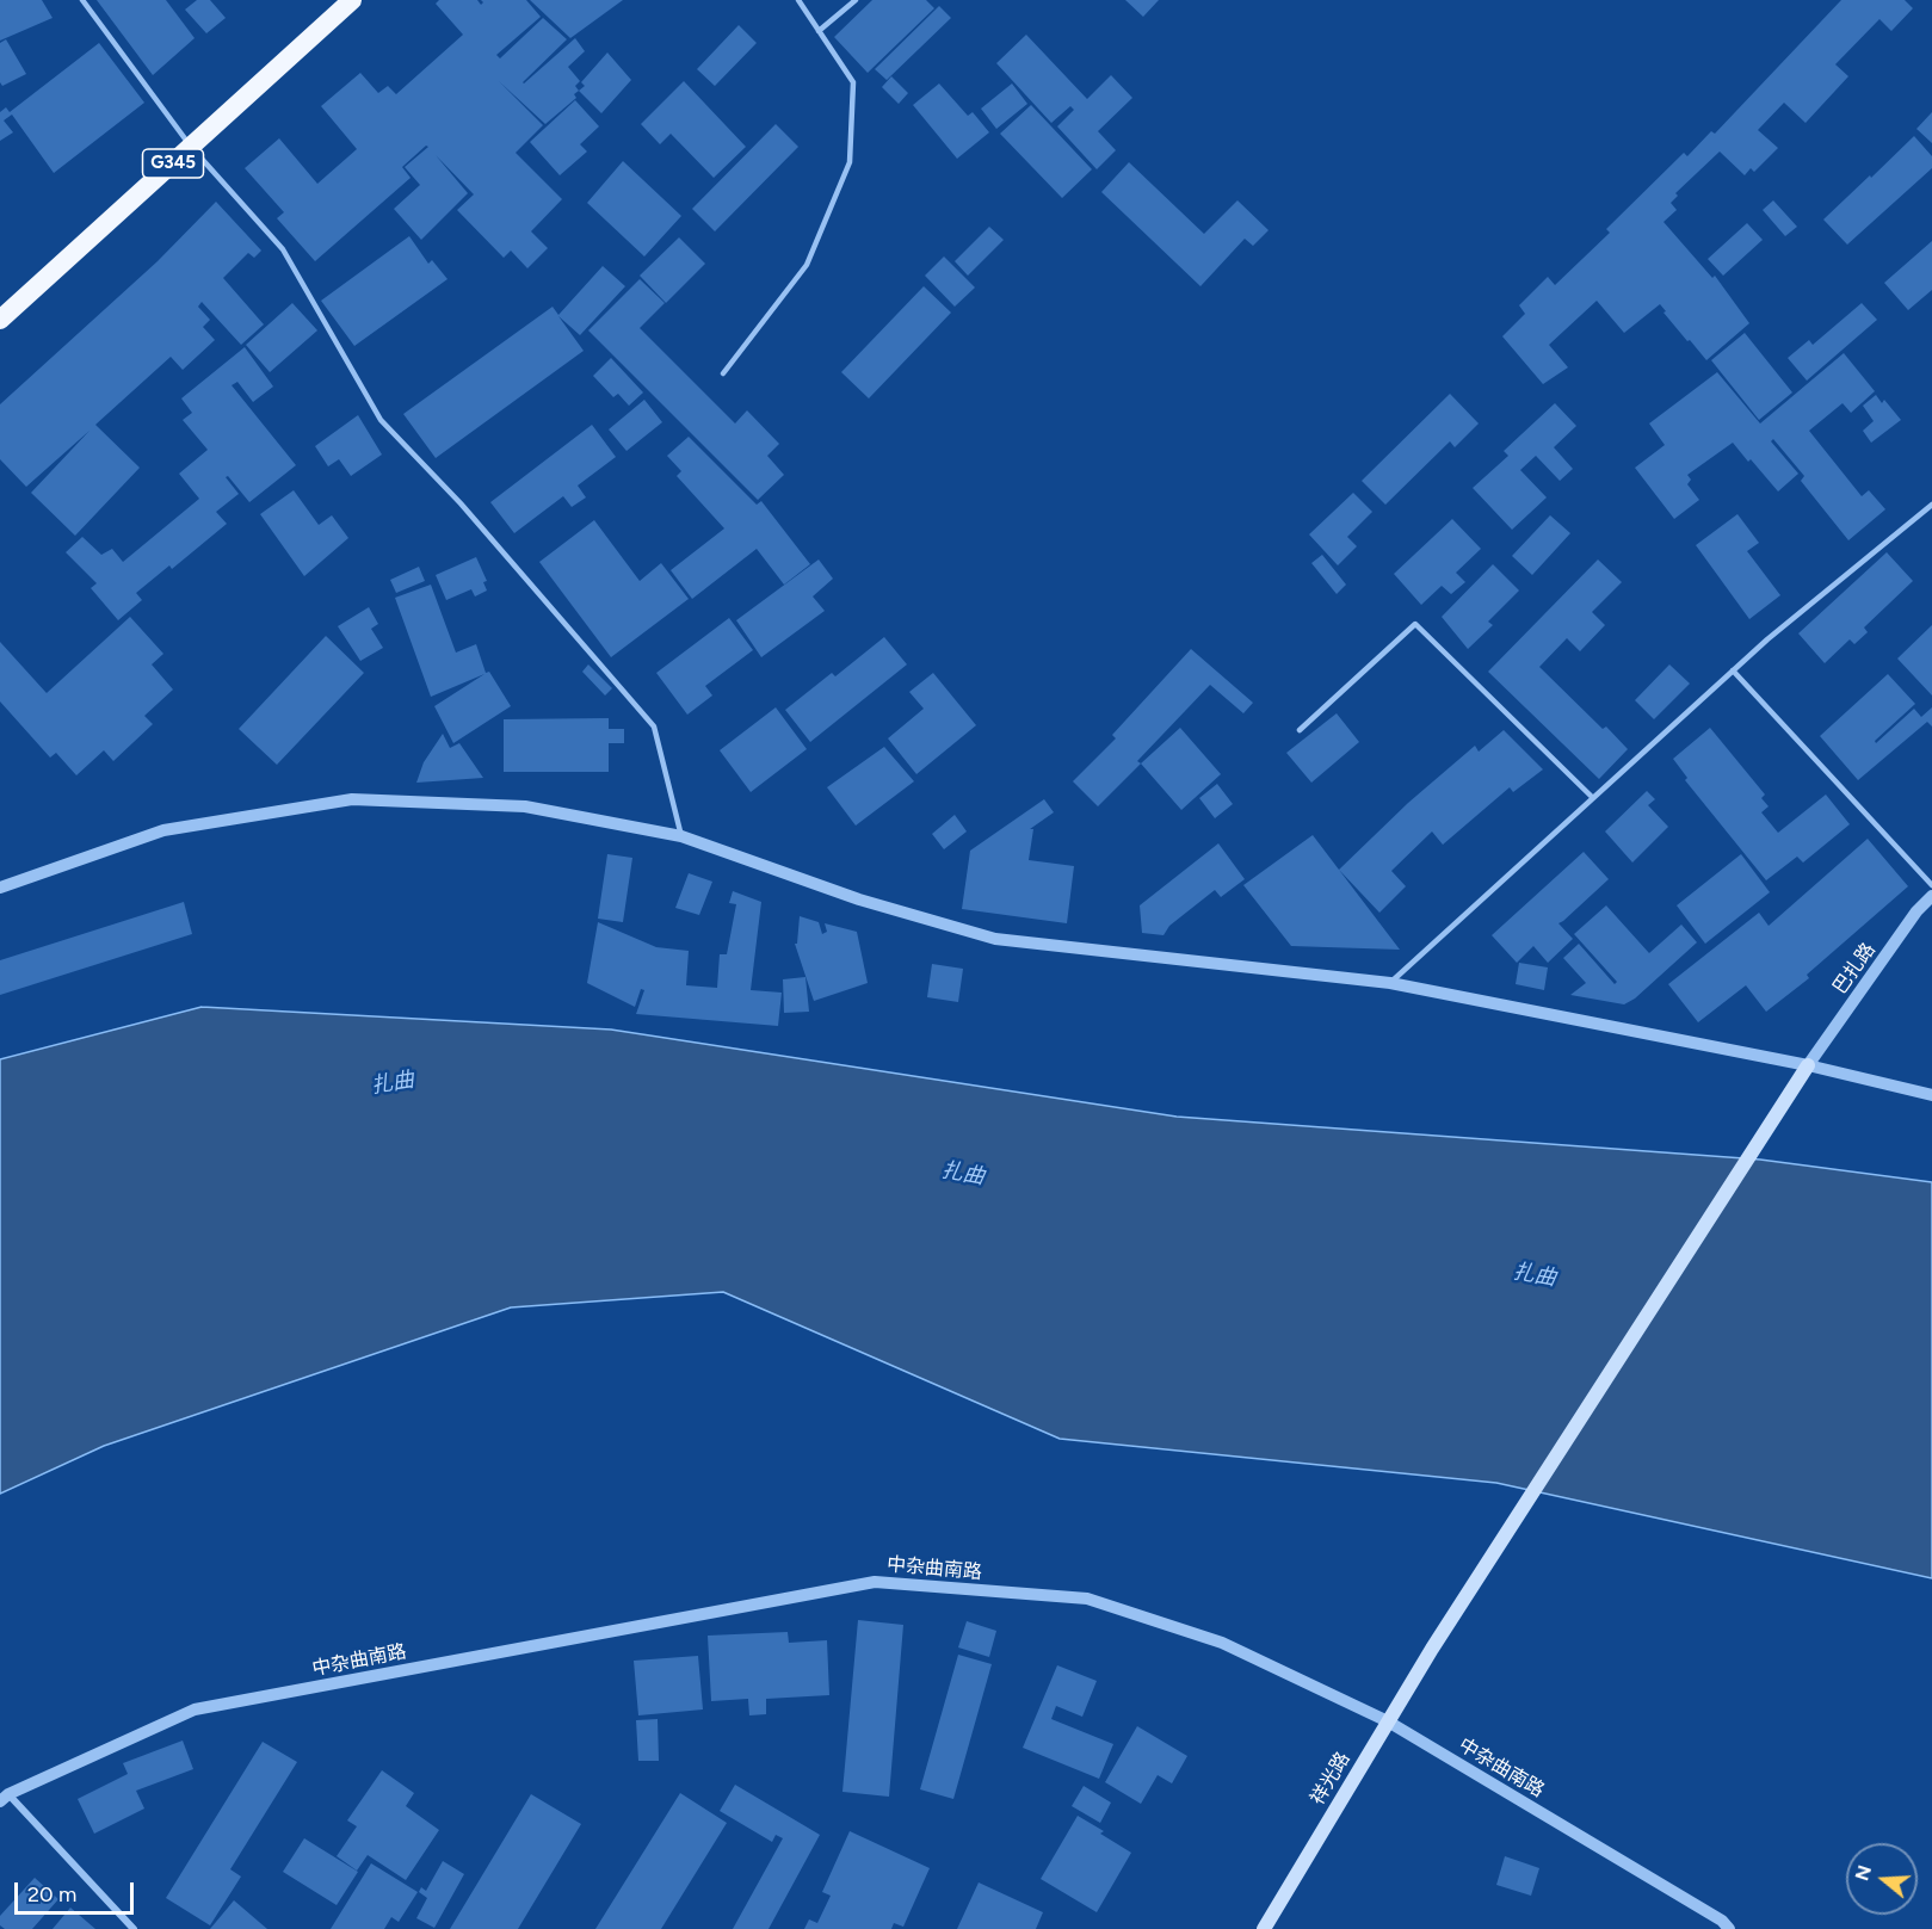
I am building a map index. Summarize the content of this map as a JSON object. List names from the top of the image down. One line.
{"streets":{"highway":["G345"],"main road":["祥光路"],"street":["巴扎路","中杂曲南路"]},"crossings":[["巴扎路","祥光路"],["中杂曲南路","祥光路"]],"water":["扎曲"],"scale_bar":"20 m","north":"left"}
